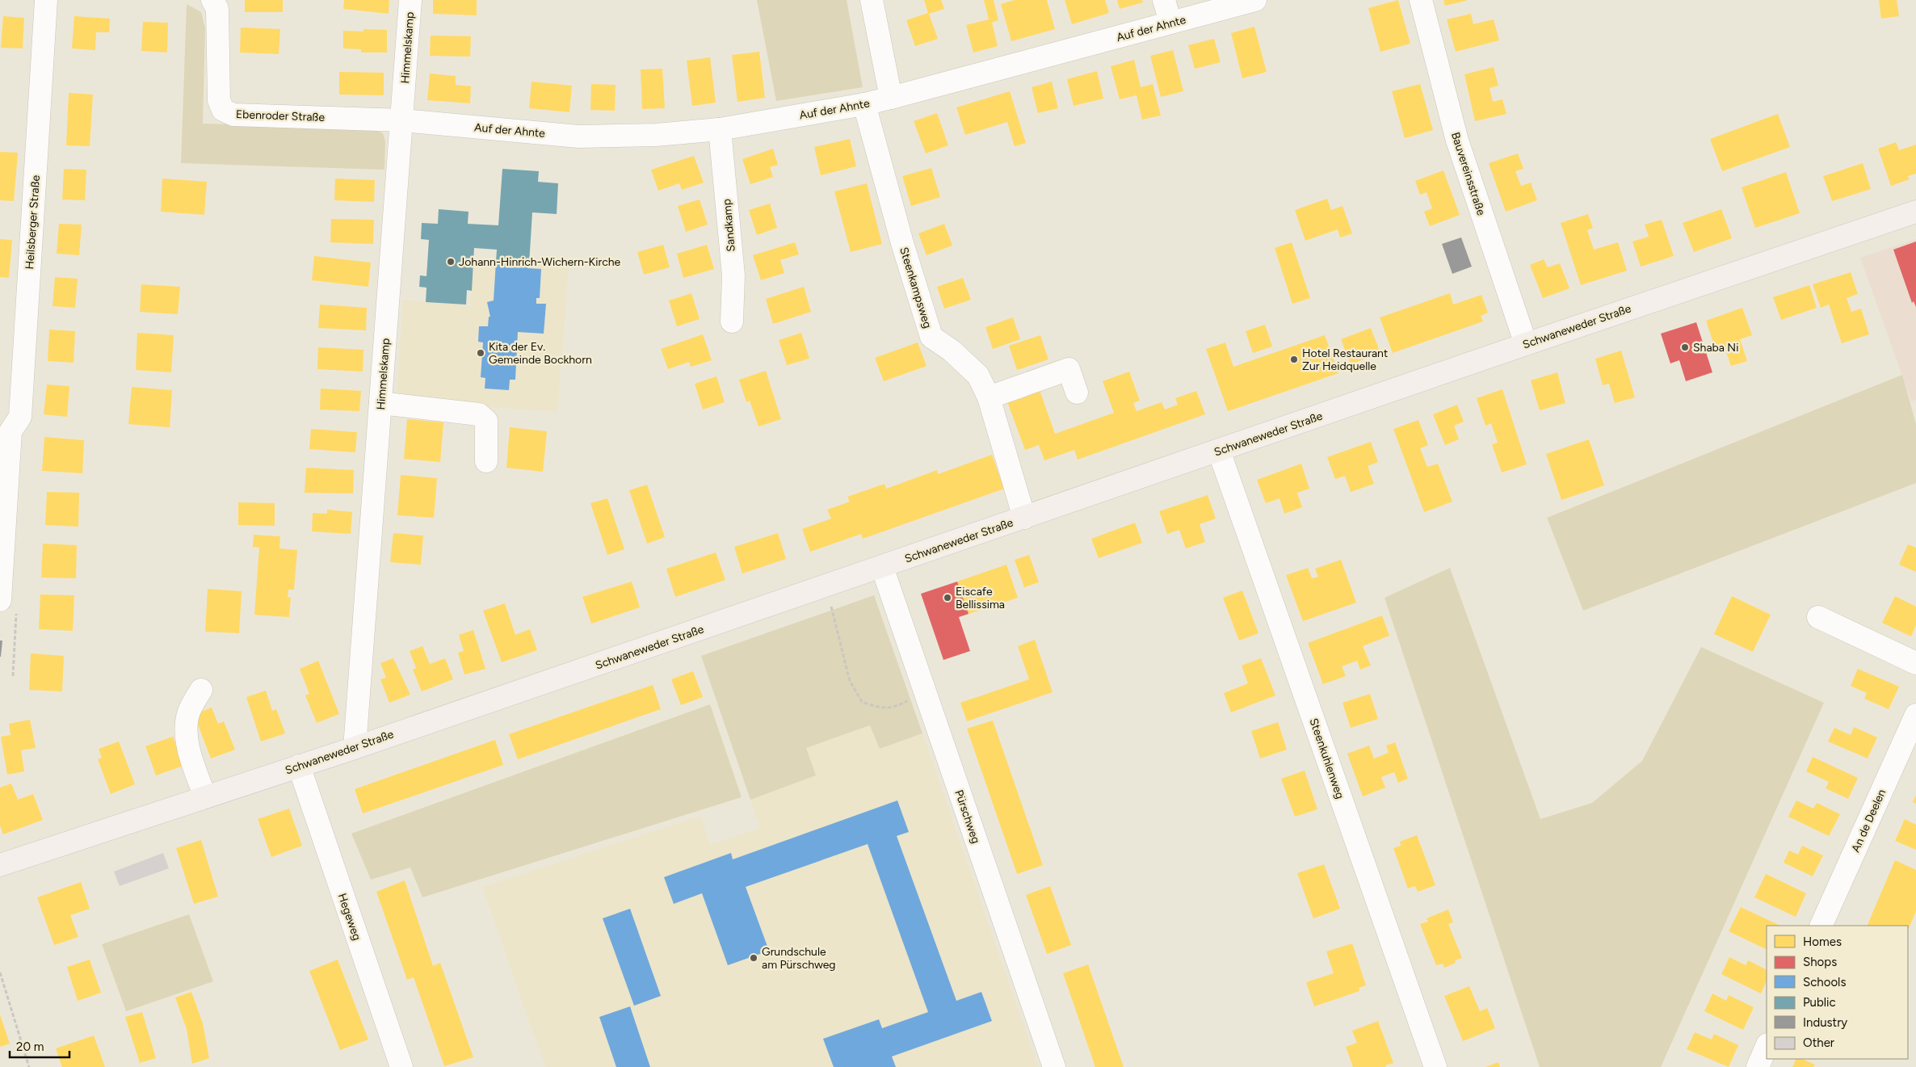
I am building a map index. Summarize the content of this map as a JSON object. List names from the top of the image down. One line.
{"streets":{"main road":["Schwaneweder Straße"],"street":["Auf der Ahnte","Himmelskamp","Ebenroder Straße","Bauvereinsstraße","Heilsberger Straße","Sandkamp","Steenkampsweg","Steenkuhlenweg","Pürschweg","An de Deelen","Hegeweg"]},"crossings":[["Auf der Ahnte","Himmelskamp"],["Auf der Ahnte","Ebenroder Straße"],["Auf der Ahnte","Sandkamp"],["Auf der Ahnte","Steenkampsweg"],["Himmelskamp","Ebenroder Straße"],["Himmelskamp","Schwaneweder Straße"],["Bauvereinsstraße","Schwaneweder Straße"],["Steenkampsweg","Schwaneweder Straße"],["Schwaneweder Straße","Steenkuhlenweg"],["Schwaneweder Straße","Pürschweg"],["Schwaneweder Straße","Hegeweg"]],"places":["Johann-Hinrich-Wichern-Kirche","Shaba Ni","Kita der Ev. Gemeinde Bockhorn","Hotel Restaurant Zur Heidquelle","Eiscafe Bellissima","Grundschule am Pürschweg"],"legend":["Homes","Shops","Schools","Public","Industry","Other"],"scale_bar":"20 m"}
